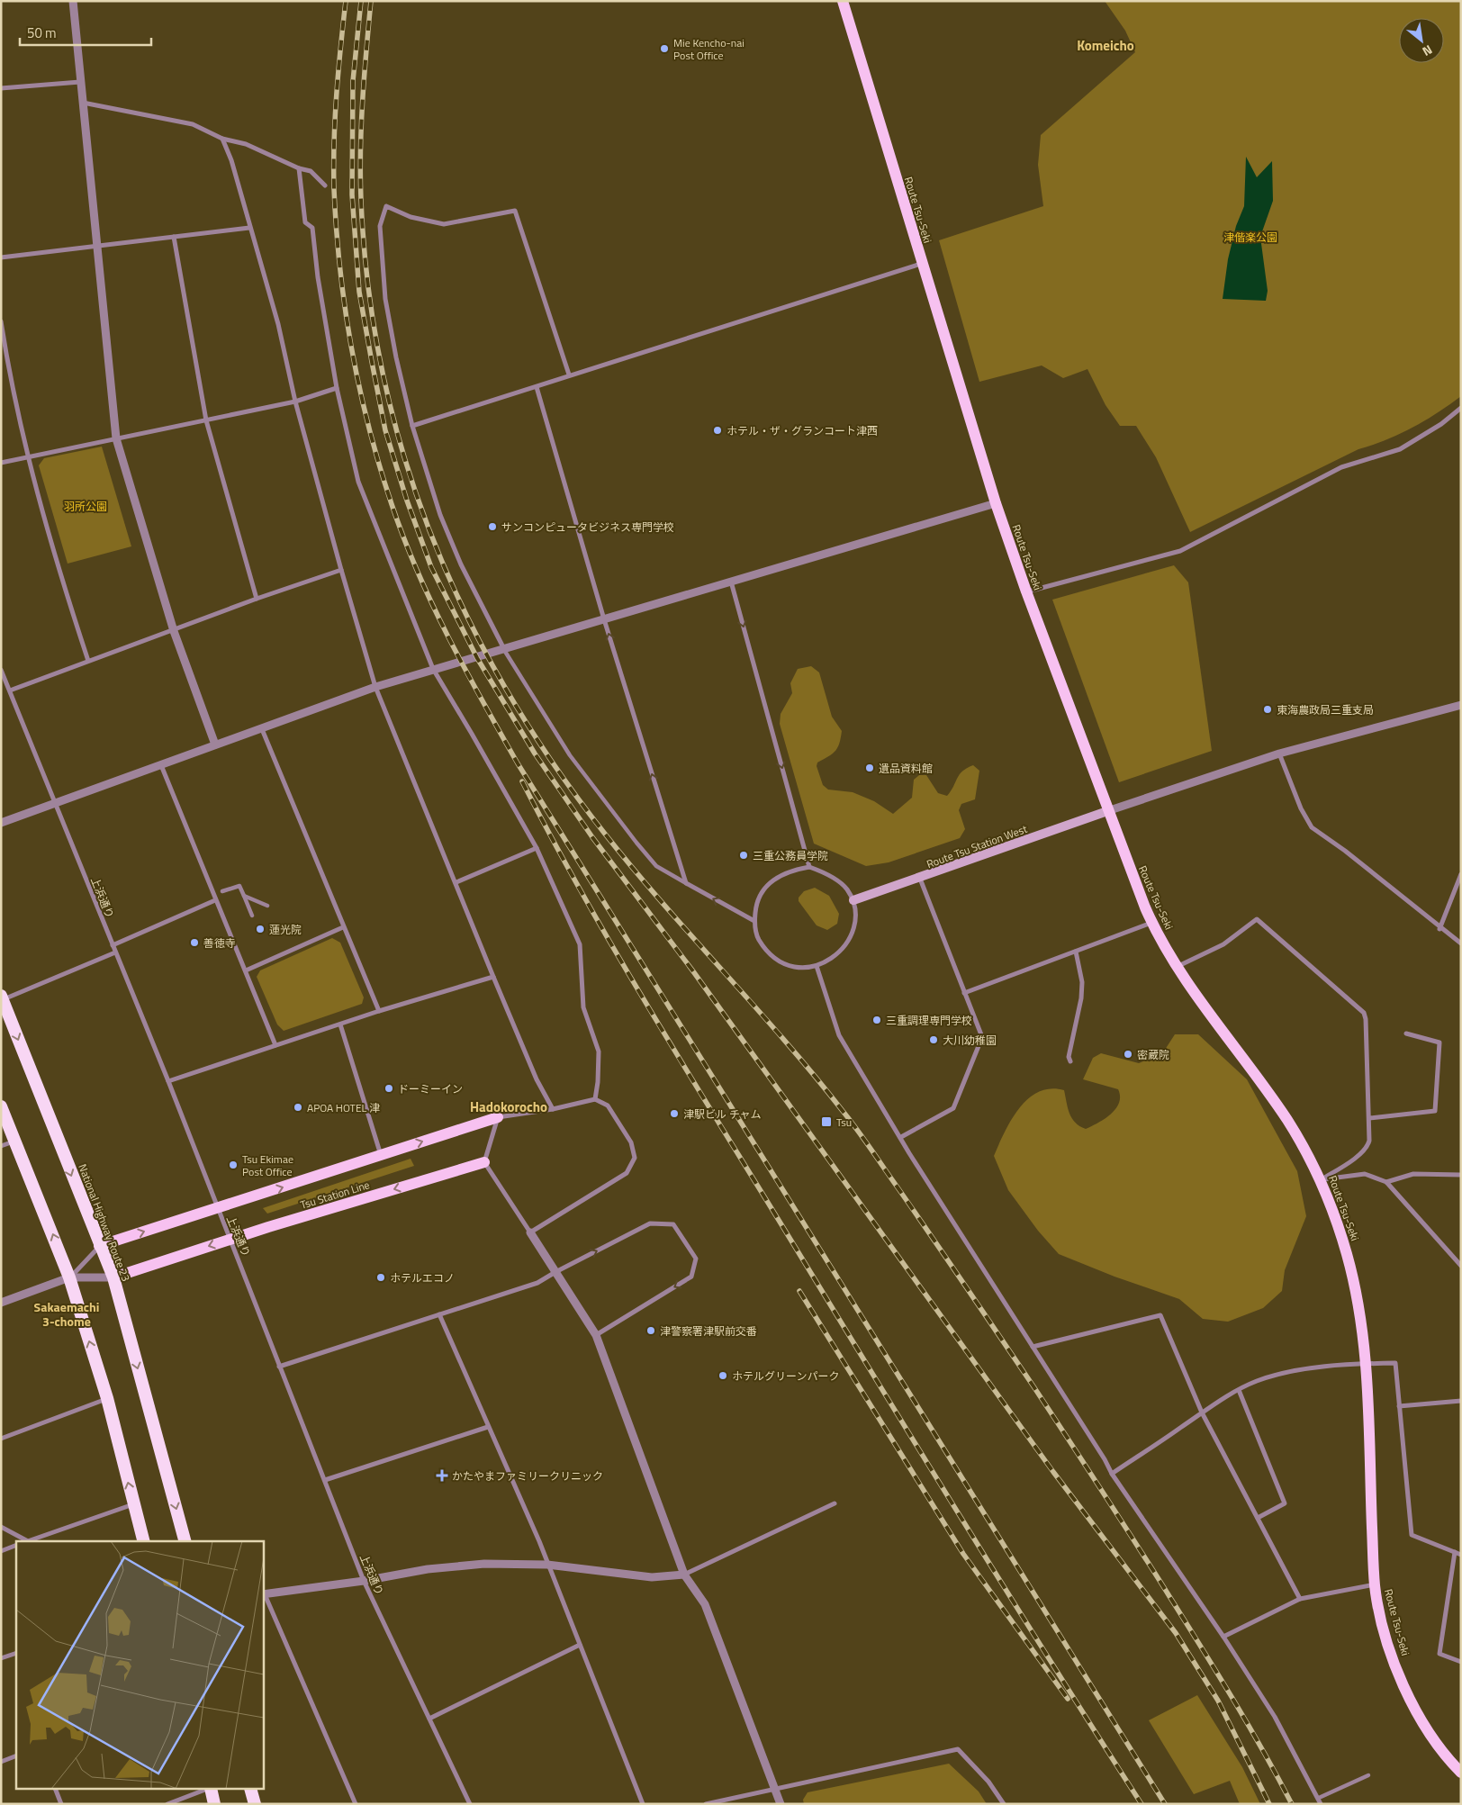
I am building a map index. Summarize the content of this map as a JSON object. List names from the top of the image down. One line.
{"streets":{"highway":["National Highway Route 23"],"main road":["Route Tsu-Seki","Route Tsu Station West","Tsu Station Line"],"street":["上浜通り"]},"crossings":[["Route Tsu-Seki","Route Tsu Station West"],["上浜通り","Tsu Station Line"],["Tsu Station Line","National Highway Route 23"]],"districts":["Komeicho","Hadokorocho","Sakaemachi 3-chome"],"parks":["津偕楽公園","羽所公園"],"places":{"other":["Mie Kencho-nai Post Office","ホテル・ザ・グランコート津西","サンコンピュータビジネス専門学校","東海農政局三重支局","遺品資料館","三重公務員学院","蓮光院","善徳寺","三重調理専門学校","大川幼稚園","密蔵院","ドーミーイン","APOA HOTEL 津","津駅ビル チャム","Tsu Ekimae Post Office","ホテルエコノ","津警察署津駅前交番","ホテルグリーンパーク"],"transit":["Tsu"],"health":["かたやまファミリークリニック"]},"scale_bar":"50 m","north":"bottom right"}
